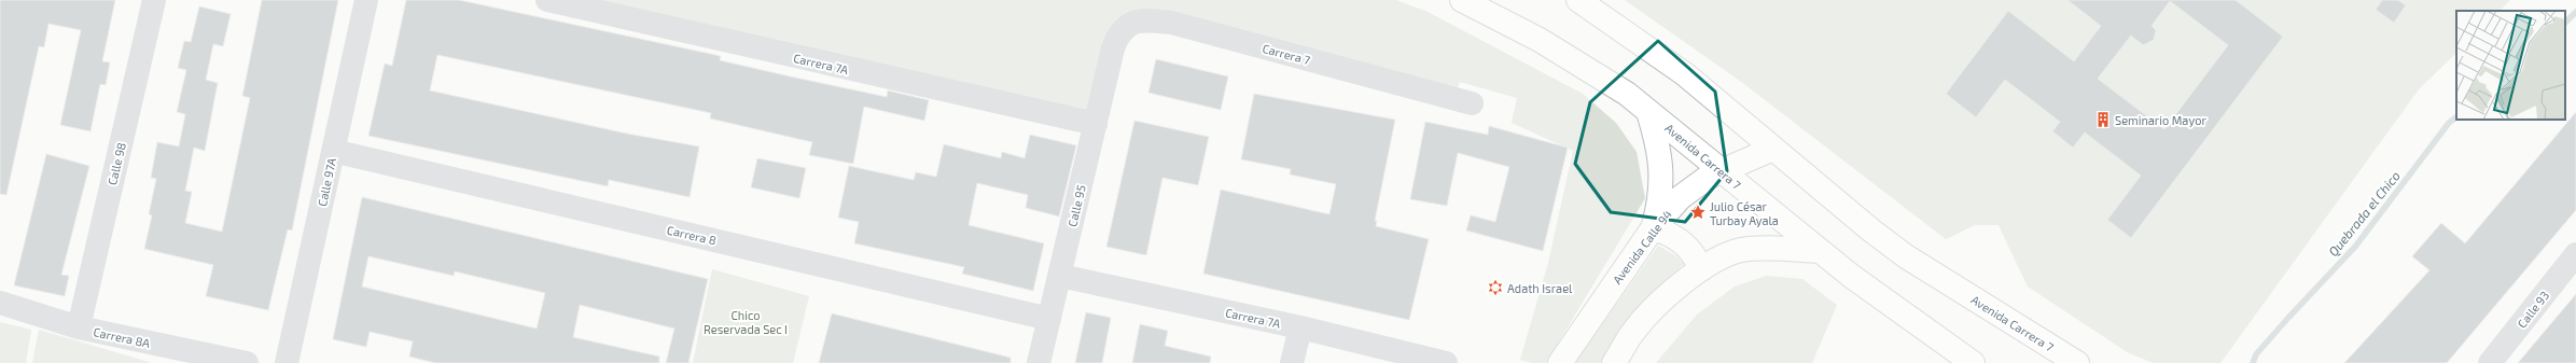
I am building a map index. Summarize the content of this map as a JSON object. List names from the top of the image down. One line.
{"streets":{"main road":["Avenida Carrera 7","Avenida Calle 94"],"street":["Carrera 7","Carrera 7A","Calle 98","Calle 97A","Calle 95","Carrera 8","Calle 93","Carrera 8A"]},"crossings":[["Carrera 7","Calle 95"],["Carrera 7A","Calle 95"],["Avenida Carrera 7","Avenida Calle 94"],["Calle 98","Carrera 8A"],["Calle 97A","Carrera 8"],["Calle 95","Carrera 8"]],"water":["Quebrada el Chico"],"parks":["Chico Reservada Sec I"],"places":{"building":["Seminario Mayor"],"place":["Julio César Turbay Ayala"],"synagogue":["Adath Israel"]}}
